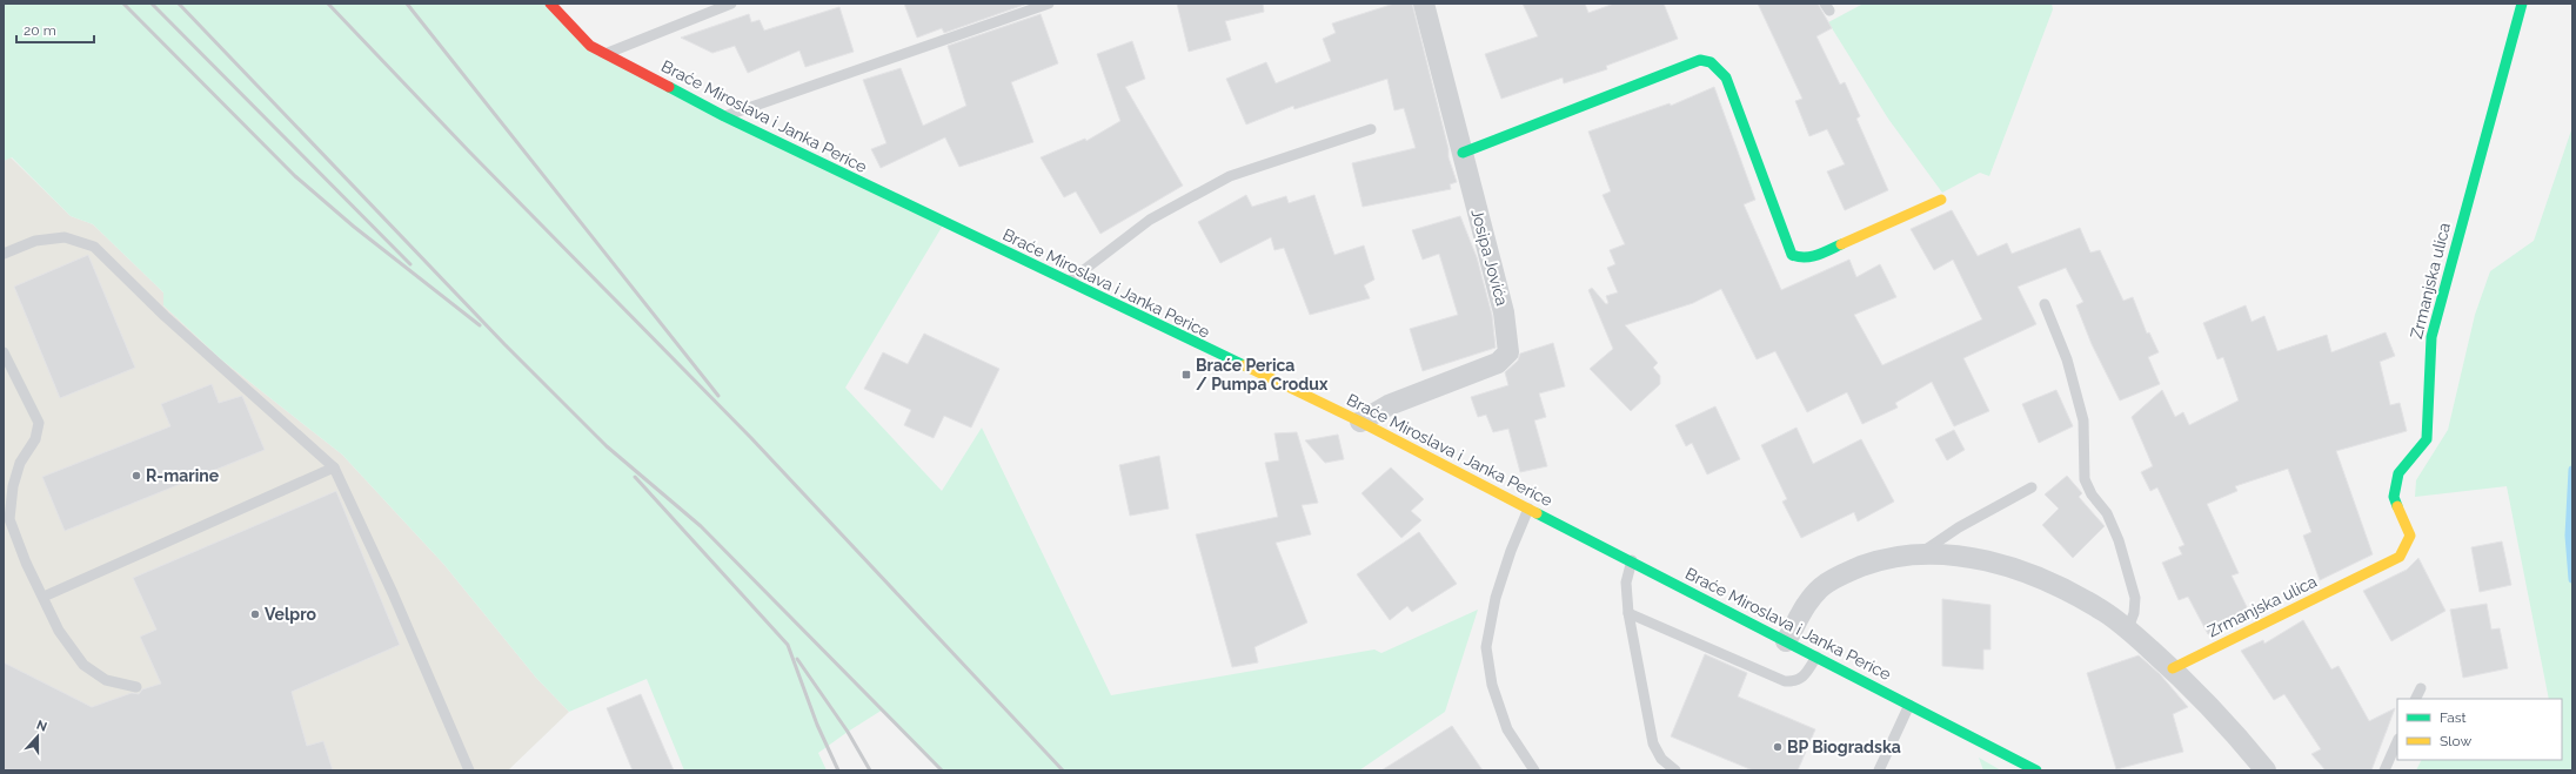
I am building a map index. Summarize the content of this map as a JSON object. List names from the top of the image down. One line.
{"streets":{"main road":["Braće Miroslava i Janka Perice","Zrmanjska ulica"],"street":["Josipa Jovića"]},"crossings":[["Braće Miroslava i Janka Perice","Josipa Jovića"]],"places":{"transit":["Braće Perica / Pumpa Crodux"],"other":["R-marine","Velpro","BP Biogradska"]},"legend":["Fast","Slow"],"scale_bar":"20 m","north":"top"}
